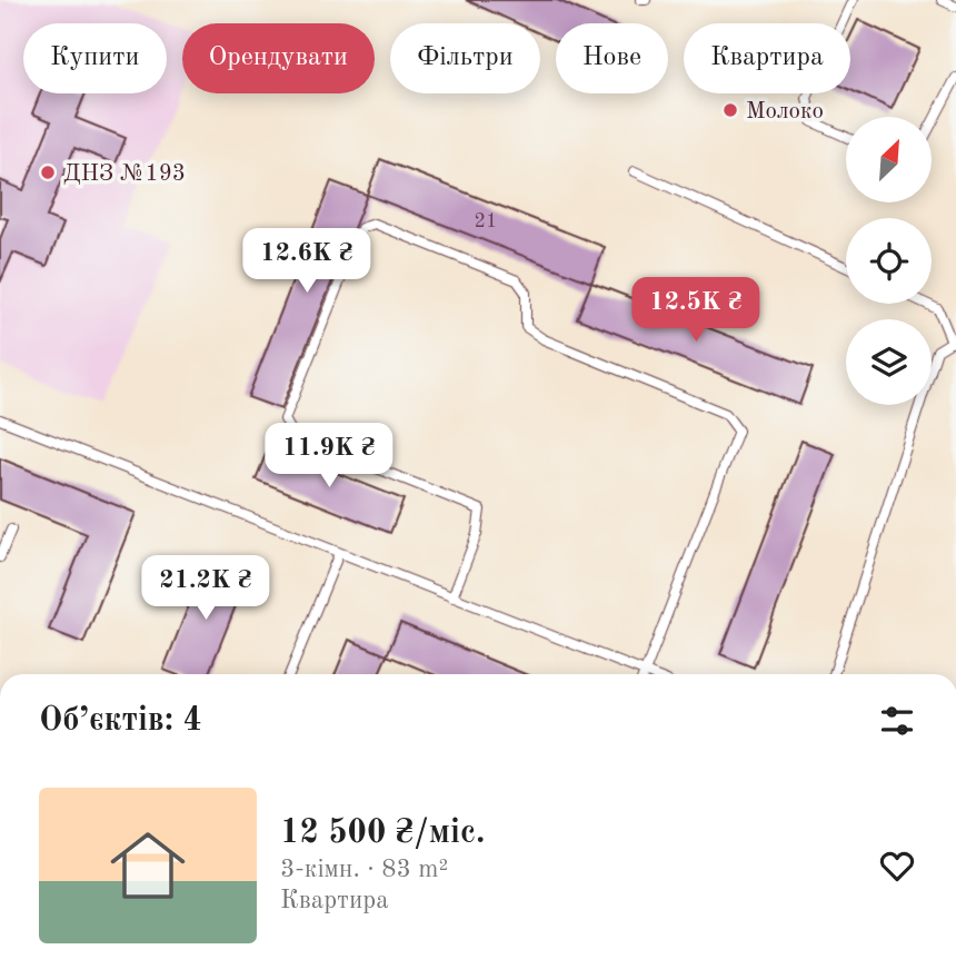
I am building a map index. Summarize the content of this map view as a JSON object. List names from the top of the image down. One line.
{"places":["Молоко","ДНЗ №193"],"house_numbers":["21"],"north":"top right","page":{"chip":["Купити","Орендувати","Фільтри","Нове","Квартира"],"price":["12.6K ₴","12.5K ₴","11.9K ₴","21.2K ₴"],"heading":"Об’єктів: 4","list":[{"name":"12 500 ₴/міс.","note":"3-кімн. · 83 m² · Квартира"}]}}
